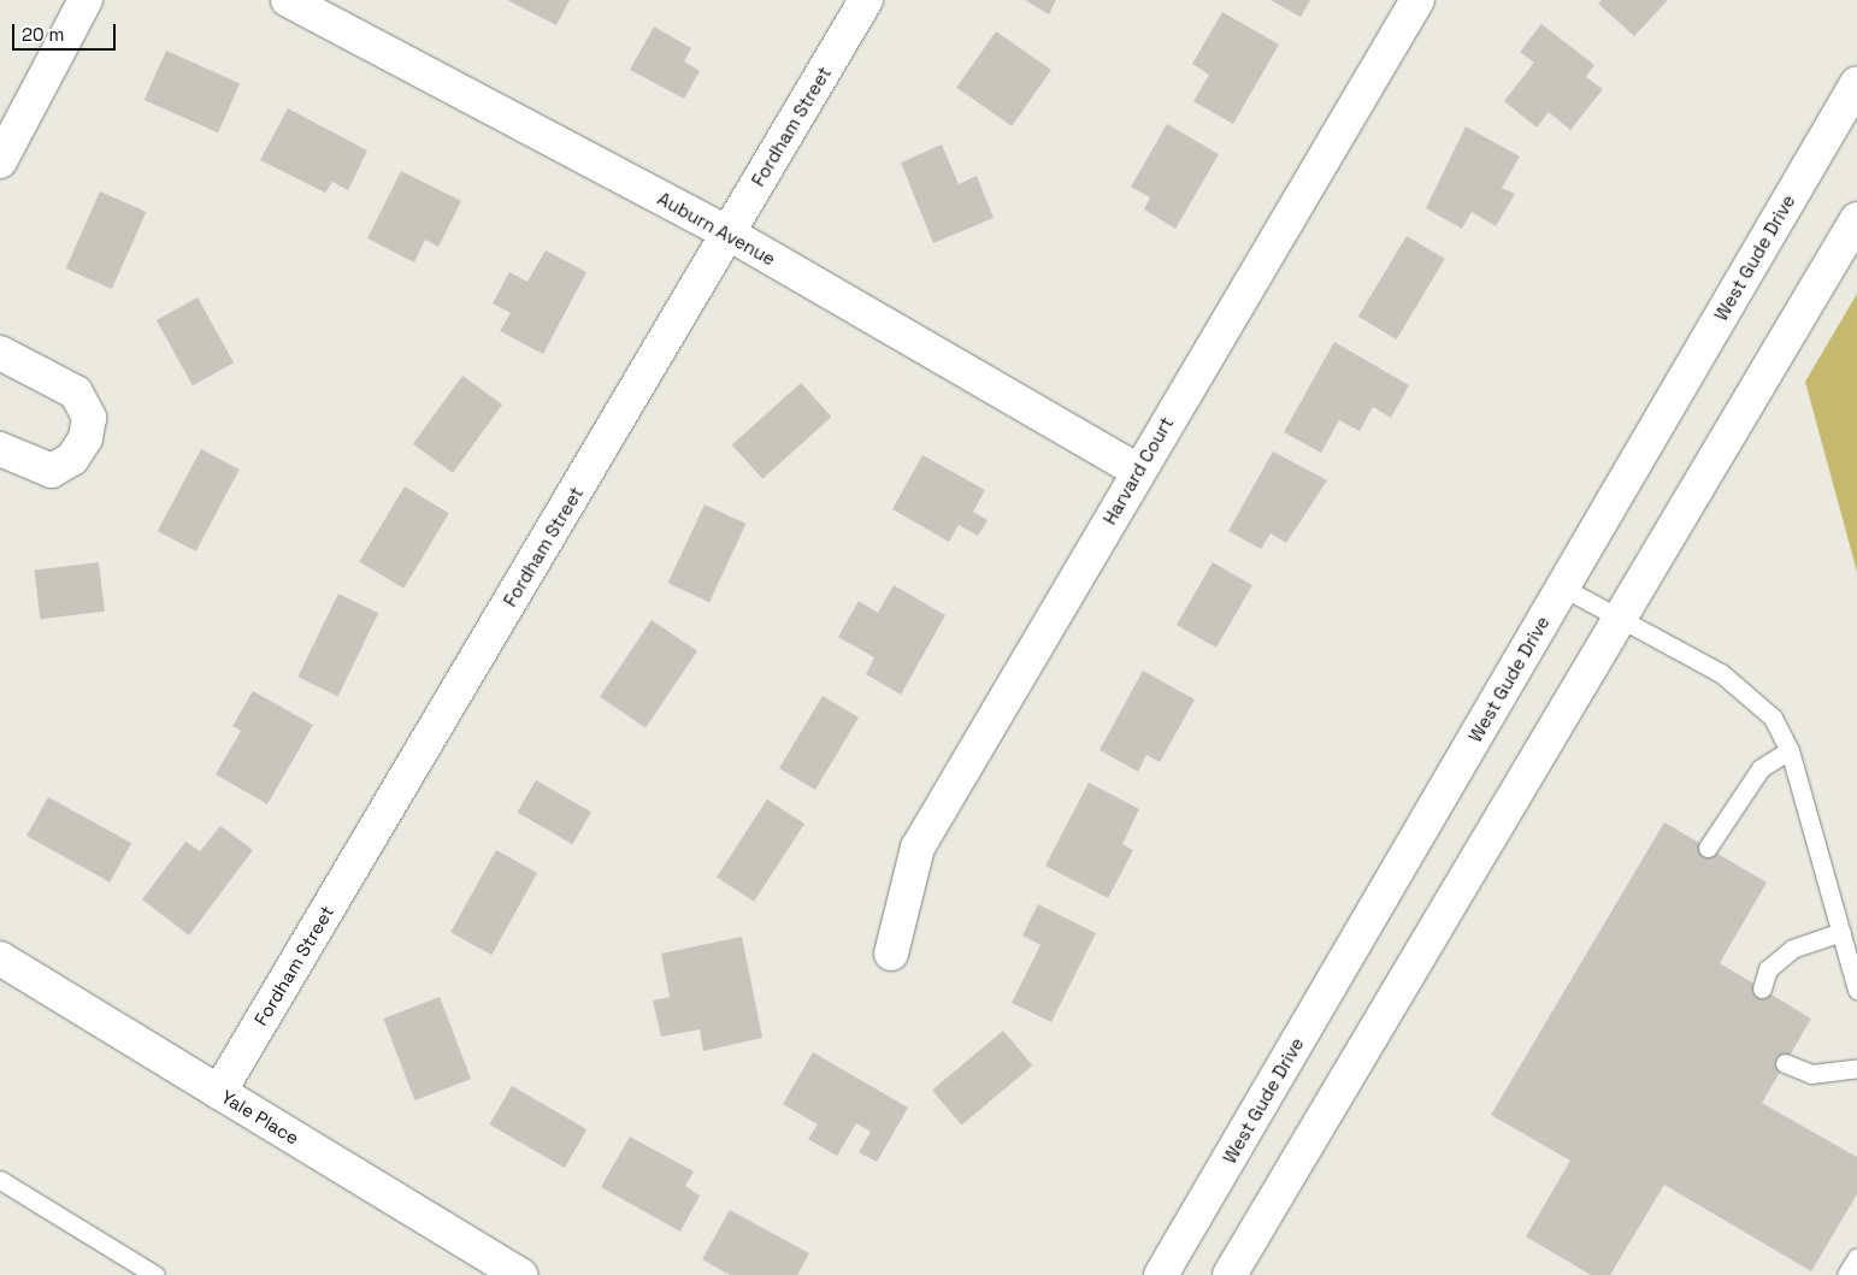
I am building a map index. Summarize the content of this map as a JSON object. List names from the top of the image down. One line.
{"streets":{"street":["Fordham Street","Auburn Avenue","West Gude Drive","Harvard Court","Yale Place"]},"crossings":[["Fordham Street","Auburn Avenue"],["Fordham Street","Yale Place"],["Auburn Avenue","Harvard Court"]],"scale_bar":"20 m"}
